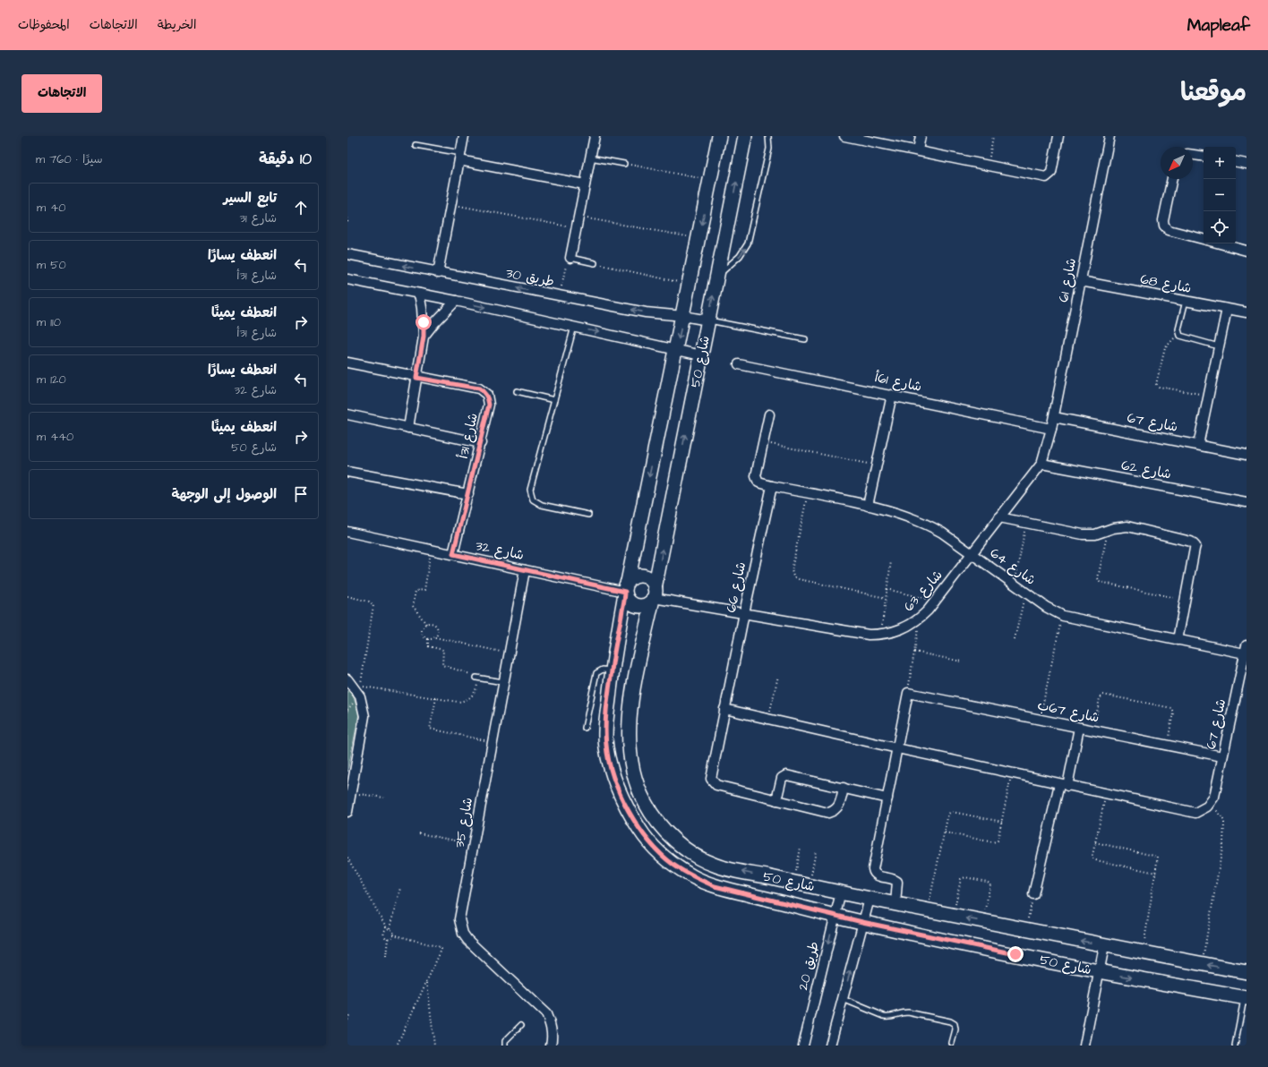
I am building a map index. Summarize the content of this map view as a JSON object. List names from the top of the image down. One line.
{"streets":{"street":["طريق 30","شارع 61","شارع 68","شارع 50","شارع 61أ","شارع 67","شارع 31أ","شارع 62","شارع 32","شارع 64","شارع 66","شارع 63","شارع 67ب","شارع 35","طريق 20"]},"crossings":[["طريق 30","شارع 50"],["شارع 61","شارع 68"],["شارع 61","شارع 61أ"],["شارع 61","شارع 67"],["شارع 61","شارع 63"],["شارع 50","شارع 32"],["شارع 50","شارع 63"],["شارع 50","طريق 20"],["شارع 61أ","شارع 63"],["شارع 67","شارع 64"],["شارع 67","شارع 67ب"],["شارع 31أ","شارع 32"],["شارع 62","شارع 63"],["شارع 32","شارع 63"],["شارع 32","شارع 35"],["شارع 64","شارع 66"],["شارع 64","شارع 63"],["شارع 66","شارع 63"]],"north":"bottom left","page":{"header":"Mapleaf","nav":["الخريطة","الاتجاهات","المحفوظات"],"title":"موقعنا","buttons":"الاتجاهات","heading":["10 دقيقة","سيرًا · 760 m"],"map_buttons":["+","−"],"list":[["تابع السير","شارع 31","40 m"],["انعطف يسارًا","شارع 31أ","50 m"],["انعطف يمينًا","شارع 31أ","110 m"],["انعطف يسارًا","شارع 32","120 m"],["انعطف يمينًا","شارع 50","440 m"],"الوصول إلى الوجهة"]}}
